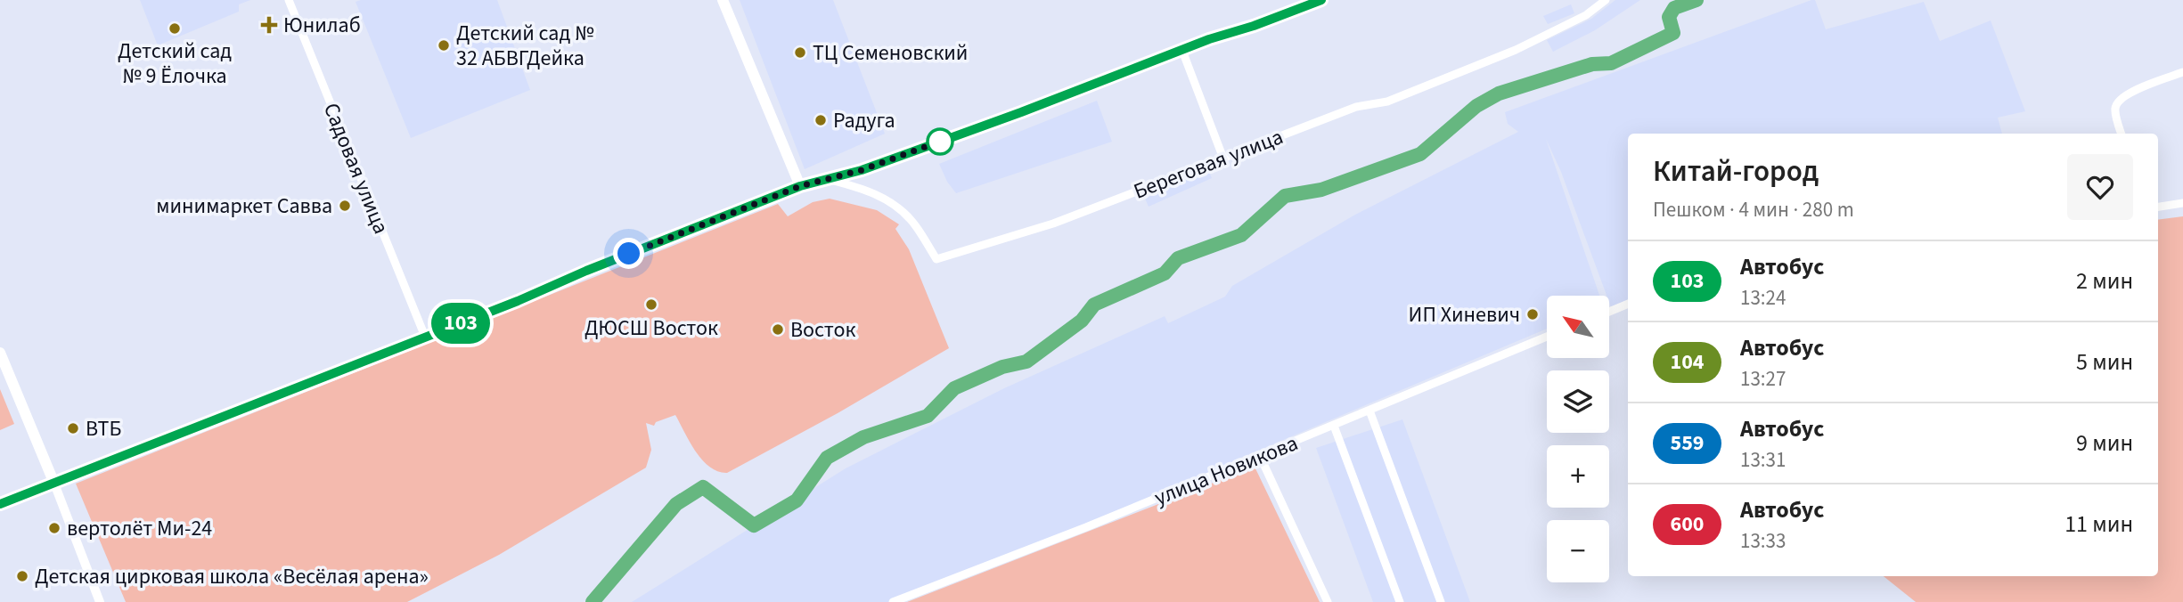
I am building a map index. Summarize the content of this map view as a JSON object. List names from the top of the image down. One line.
{"streets":{"street":["Береговая улица","Садовая улица","улица Новикова"]},"places":{"health":["Юнилаб"],"other":["Детский сад № 9 Ёлочка","Детский сад № 32 АБВГДейка","ТЦ Семеновский","Радуга","минимаркет Савва","ДЮСШ Восток","ИП Хиневич","Восток","ВТБ","вертолёт Ми-24","Детская цирковая школа «Весёлая арена»"]},"lines":["bus line 103"],"north":"top left","page":{"on_map":"103","heading":["Китай-город","Пешком · 4 мин · 280 m"],"list":[{"mark":"103","name":"Автобус","note":"13:24","value":"2 мин"},{"mark":"104","name":"Автобус","note":"13:27","value":"5 мин"},{"mark":"559","name":"Автобус","note":"13:31","value":"9 мин"},{"mark":"600","name":"Автобус","note":"13:33","value":"11 мин"}],"map_buttons":["+","−"]}}
